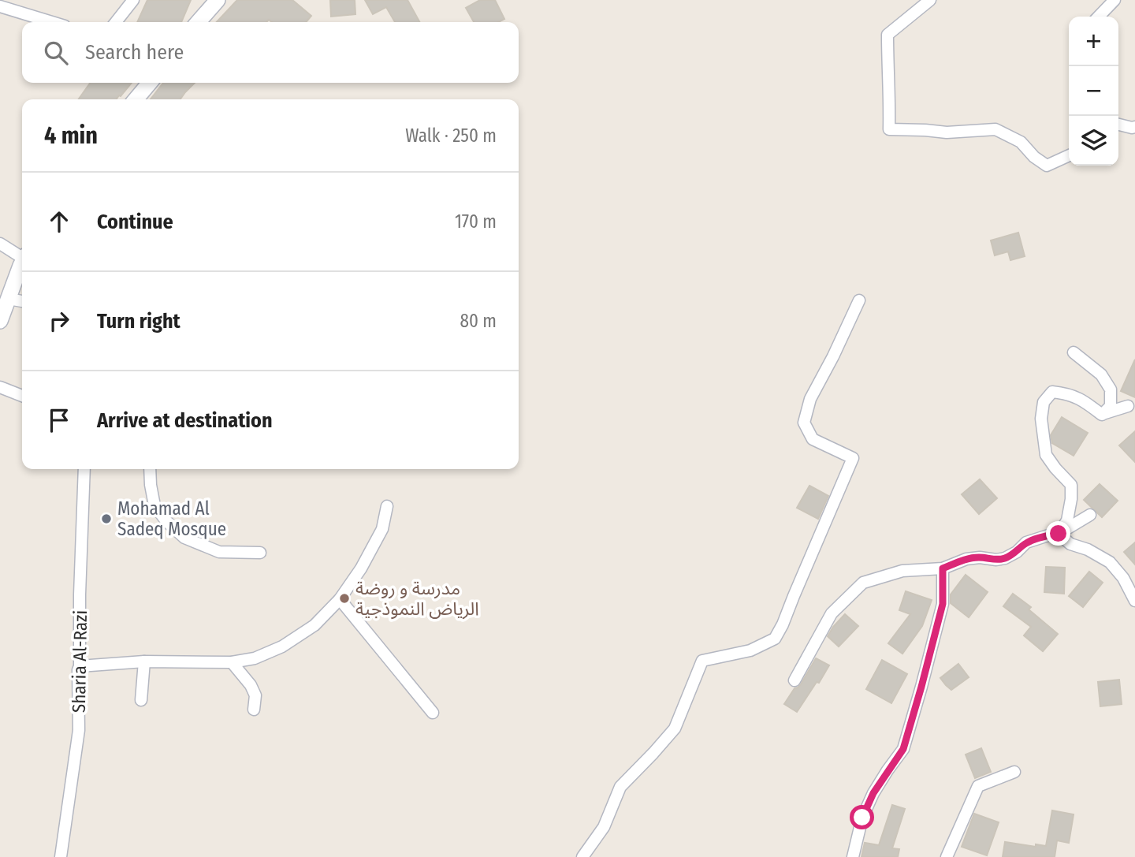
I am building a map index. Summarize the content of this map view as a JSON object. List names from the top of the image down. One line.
{"streets":{"street":["Sharia Al-Razi"]},"places":["Mohamad Al Sadeq Mosque","مدرسة و روضة الرياض النموذجية"],"page":{"map_buttons":["+","−"],"search":"Search here","heading":["4 min","Walk · 250 m"],"list":[["Continue","170 m"],["Turn right","80 m"],"Arrive at destination"]}}
